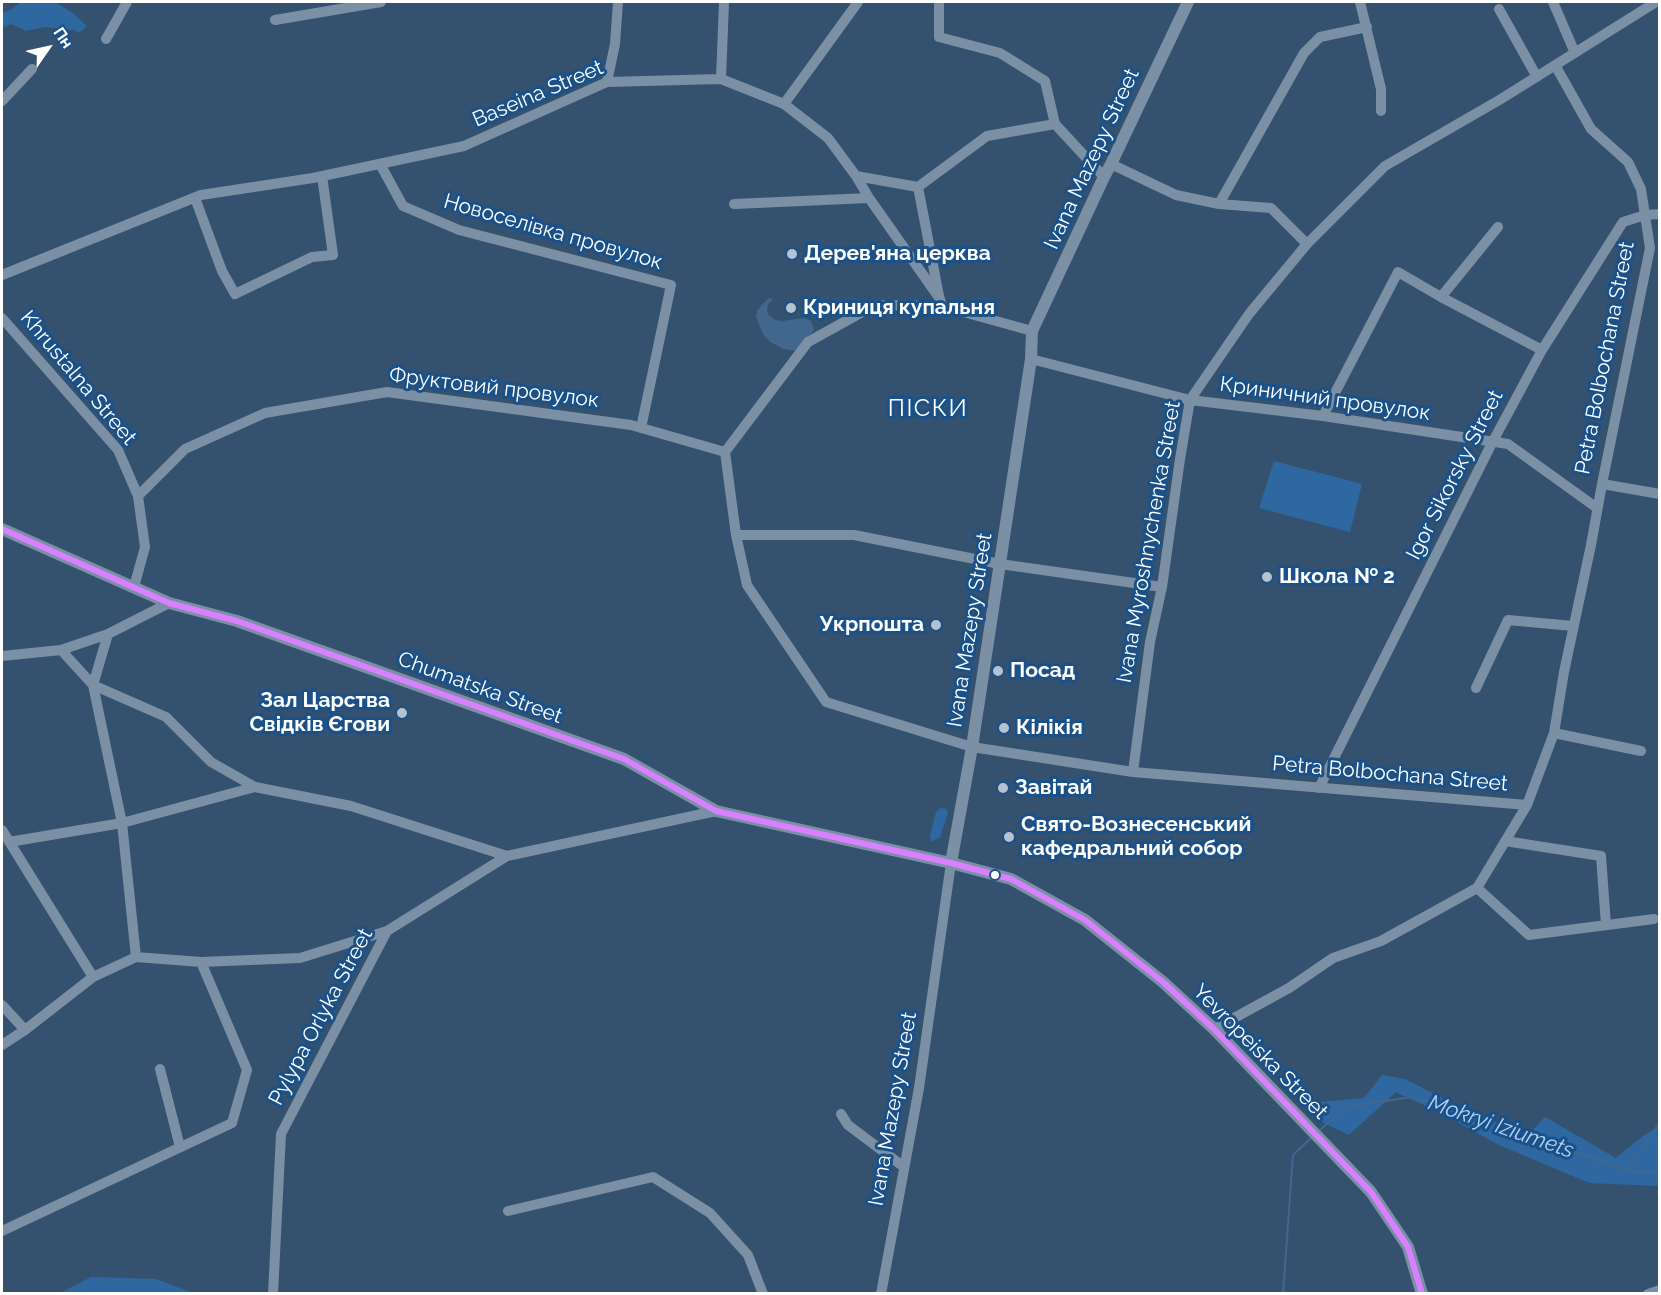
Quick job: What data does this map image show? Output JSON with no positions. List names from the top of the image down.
{
  "streets": {
    "street": [
      "Baseina Street",
      "Ivana Mazepy Street",
      "Новоселівка провулок",
      "Petra Bolbochana Street",
      "Khrustalna Street",
      "Фруктовий провулок",
      "Криничний провулок",
      "Igor Sikorsky Street",
      "Ivana Myroshnychenka Street",
      "Chumatska Street",
      "Pylypa Orlyka Street",
      "Yevropeiska Street"
    ]
  },
  "crossings": [
    ["Baseina Street", "Новоселівка провулок"],
    ["Ivana Mazepy Street", "Petra Bolbochana Street"],
    ["Ivana Mazepy Street", "Криничний провулок"],
    ["Ivana Mazepy Street", "Chumatska Street"],
    ["Ivana Mazepy Street", "Yevropeiska Street"],
    ["Новоселівка провулок", "Фруктовий провулок"],
    ["Petra Bolbochana Street", "Фруктовий провулок"],
    ["Petra Bolbochana Street", "Криничний провулок"],
    ["Petra Bolbochana Street", "Igor Sikorsky Street"],
    ["Petra Bolbochana Street", "Ivana Myroshnychenka Street"],
    ["Khrustalna Street", "Фруктовий провулок"],
    ["Khrustalna Street", "Chumatska Street"],
    ["Криничний провулок", "Igor Sikorsky Street"],
    ["Криничний провулок", "Ivana Myroshnychenka Street"],
    ["Chumatska Street", "Pylypa Orlyka Street"],
    ["Chumatska Street", "Yevropeiska Street"]
  ],
  "districts": ["ПІСКИ"],
  "water": ["Mokryi Iziumets"],
  "places": [
    "Дерев'яна церква",
    "Криниця купальня",
    "Школа № 2",
    "Укрпошта",
    "Посад",
    "Зал Царства Свідків Єгови",
    "Кілікія",
    "Завітай",
    "Свято-Вознесенський кафедральний собор"
  ],
  "north": "top right"
}
